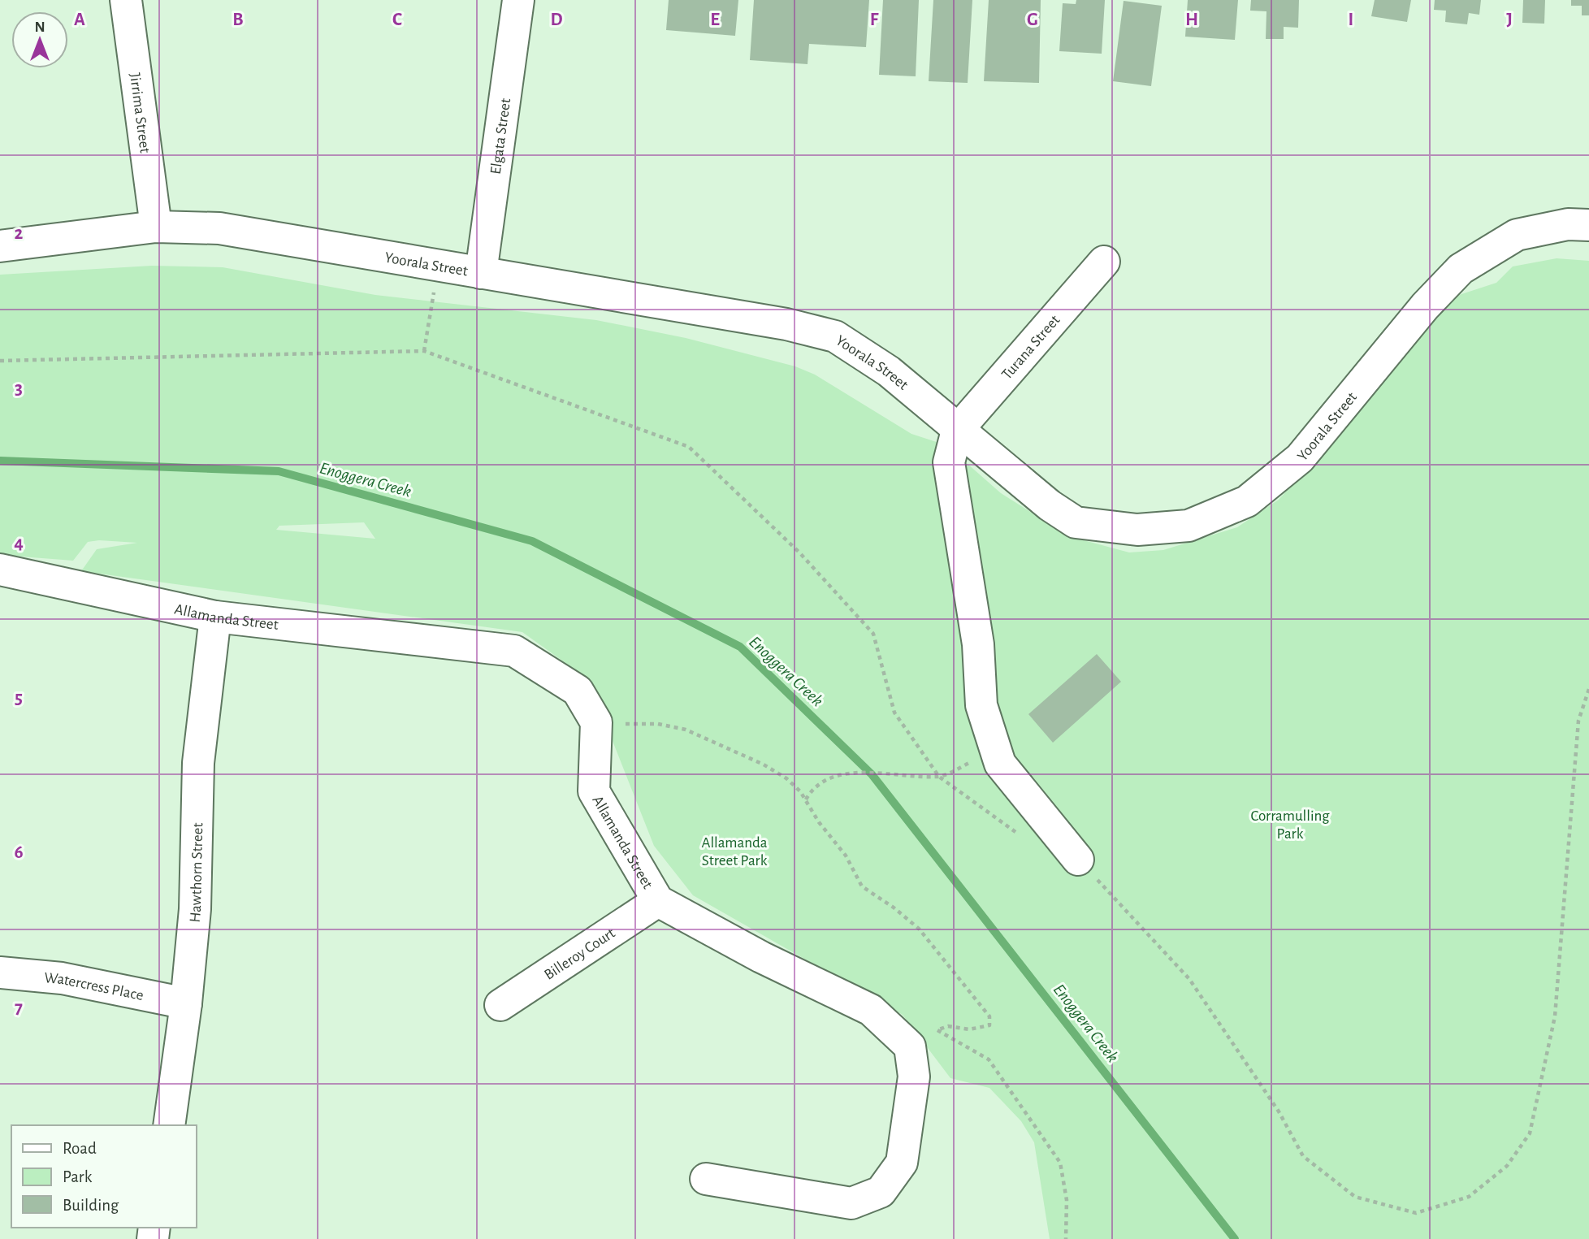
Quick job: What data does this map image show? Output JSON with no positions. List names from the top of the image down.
{
  "streets": {
    "street": [
      "Jirrima Street",
      "Elgata Street",
      "Yoorala Street",
      "Turana Street",
      "Allamanda Street",
      "Hawthorn Street",
      "Billeroy Court",
      "Watercress Place"
    ]
  },
  "crossings": [
    ["Jirrima Street", "Yoorala Street"],
    ["Elgata Street", "Yoorala Street"],
    ["Yoorala Street", "Turana Street"],
    ["Allamanda Street", "Hawthorn Street"],
    ["Allamanda Street", "Billeroy Court"],
    ["Hawthorn Street", "Watercress Place"]
  ],
  "water": ["Enoggera Creek"],
  "parks": ["Corramulling Park", "Allamanda Street Park"],
  "legend": ["Road", "Park", "Building"],
  "north": "top",
  "grid": {
    "columns": [
      "A",
      "B",
      "C",
      "D",
      "E",
      "F",
      "G",
      "H",
      "I",
      "J"
    ],
    "rows": [
      "2",
      "3",
      "4",
      "5",
      "6",
      "7"
    ]
  }
}
